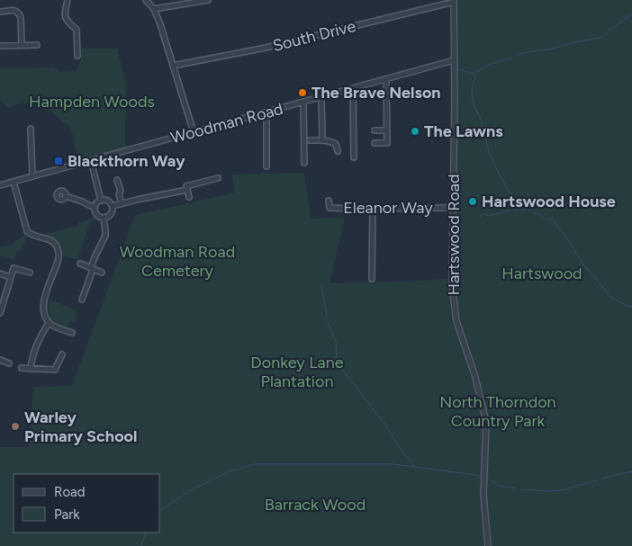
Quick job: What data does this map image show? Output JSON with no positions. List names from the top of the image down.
{
  "streets": {
    "street": [
      "South Drive",
      "Woodman Road",
      "Eleanor Way",
      "Hartswood Road"
    ]
  },
  "crossings": [
    ["South Drive", "Hartswood Road"],
    ["Woodman Road", "Hartswood Road"],
    ["Eleanor Way", "Hartswood Road"]
  ],
  "parks": [
    "Hampden Woods",
    "Woodman Road Cemetery",
    "Hartswood",
    "Donkey Lane Plantation",
    "North Thorndon Country Park",
    "Barrack Wood"
  ],
  "places": {
    "other": [
      "The Brave Nelson",
      "The Lawns",
      "Hartswood House",
      "Warley Primary School"
    ],
    "transit": ["Blackthorn Way"]
  },
  "legend": ["Road", "Park"]
}
